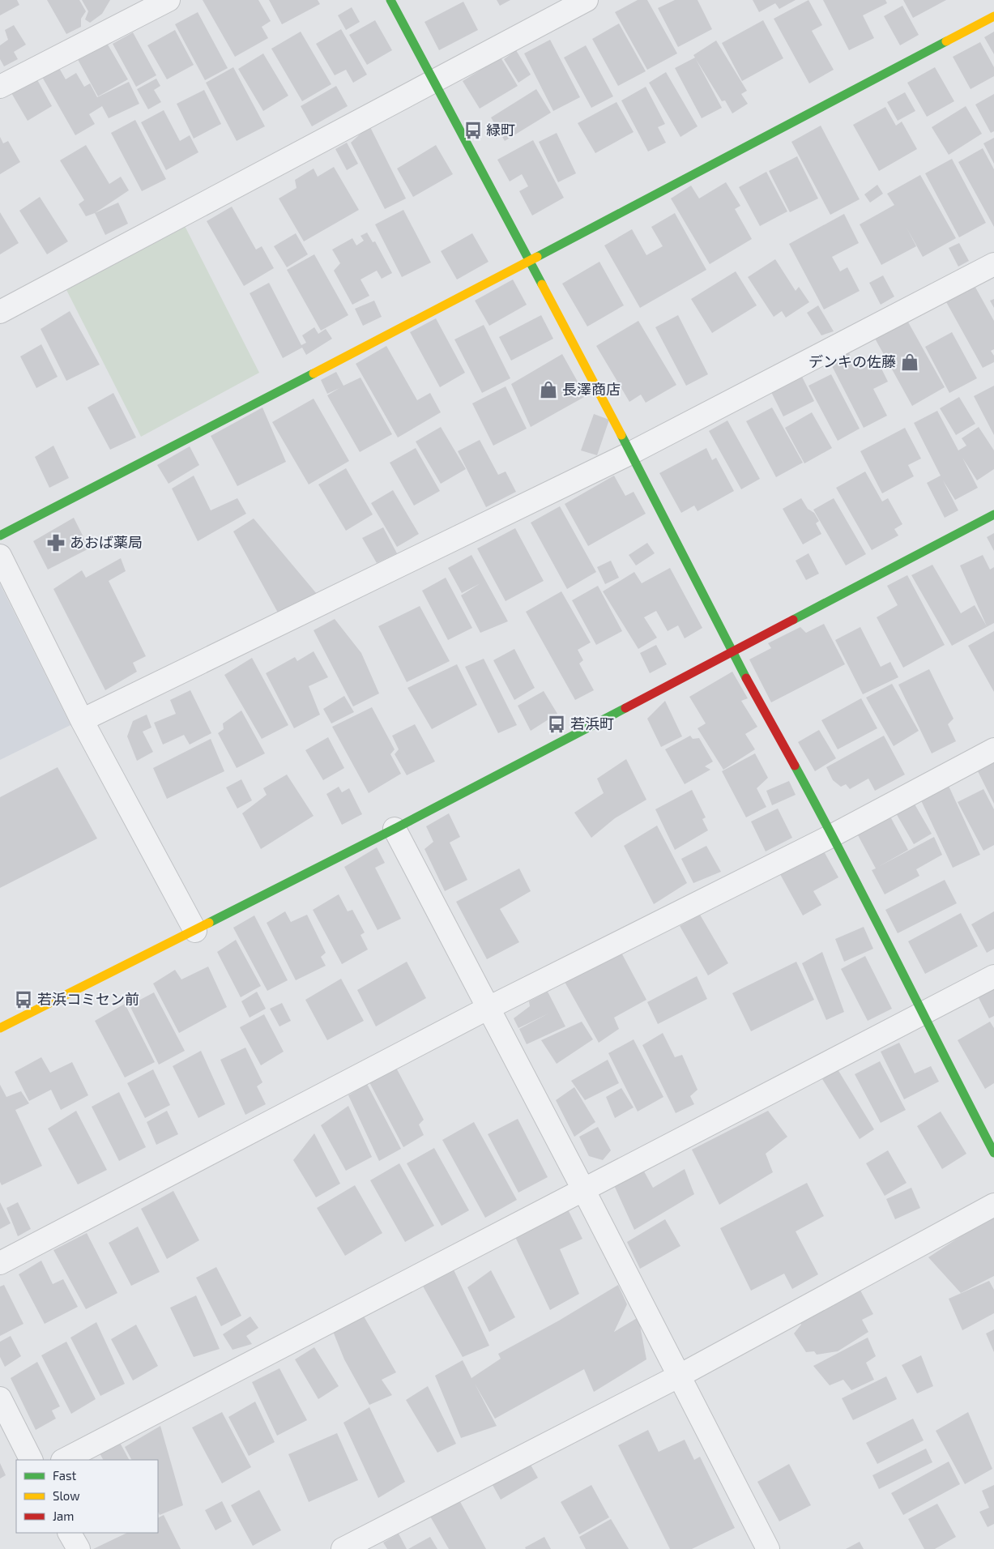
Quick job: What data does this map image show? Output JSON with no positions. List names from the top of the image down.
{
  "places": {
    "bus stop": ["緑町", "若浜町", "若浜コミセン前"],
    "shop": ["デンキの佐藤", "長澤商店"],
    "pharmacy": ["あおば薬局"]
  },
  "legend": ["Fast", "Slow", "Jam"]
}
